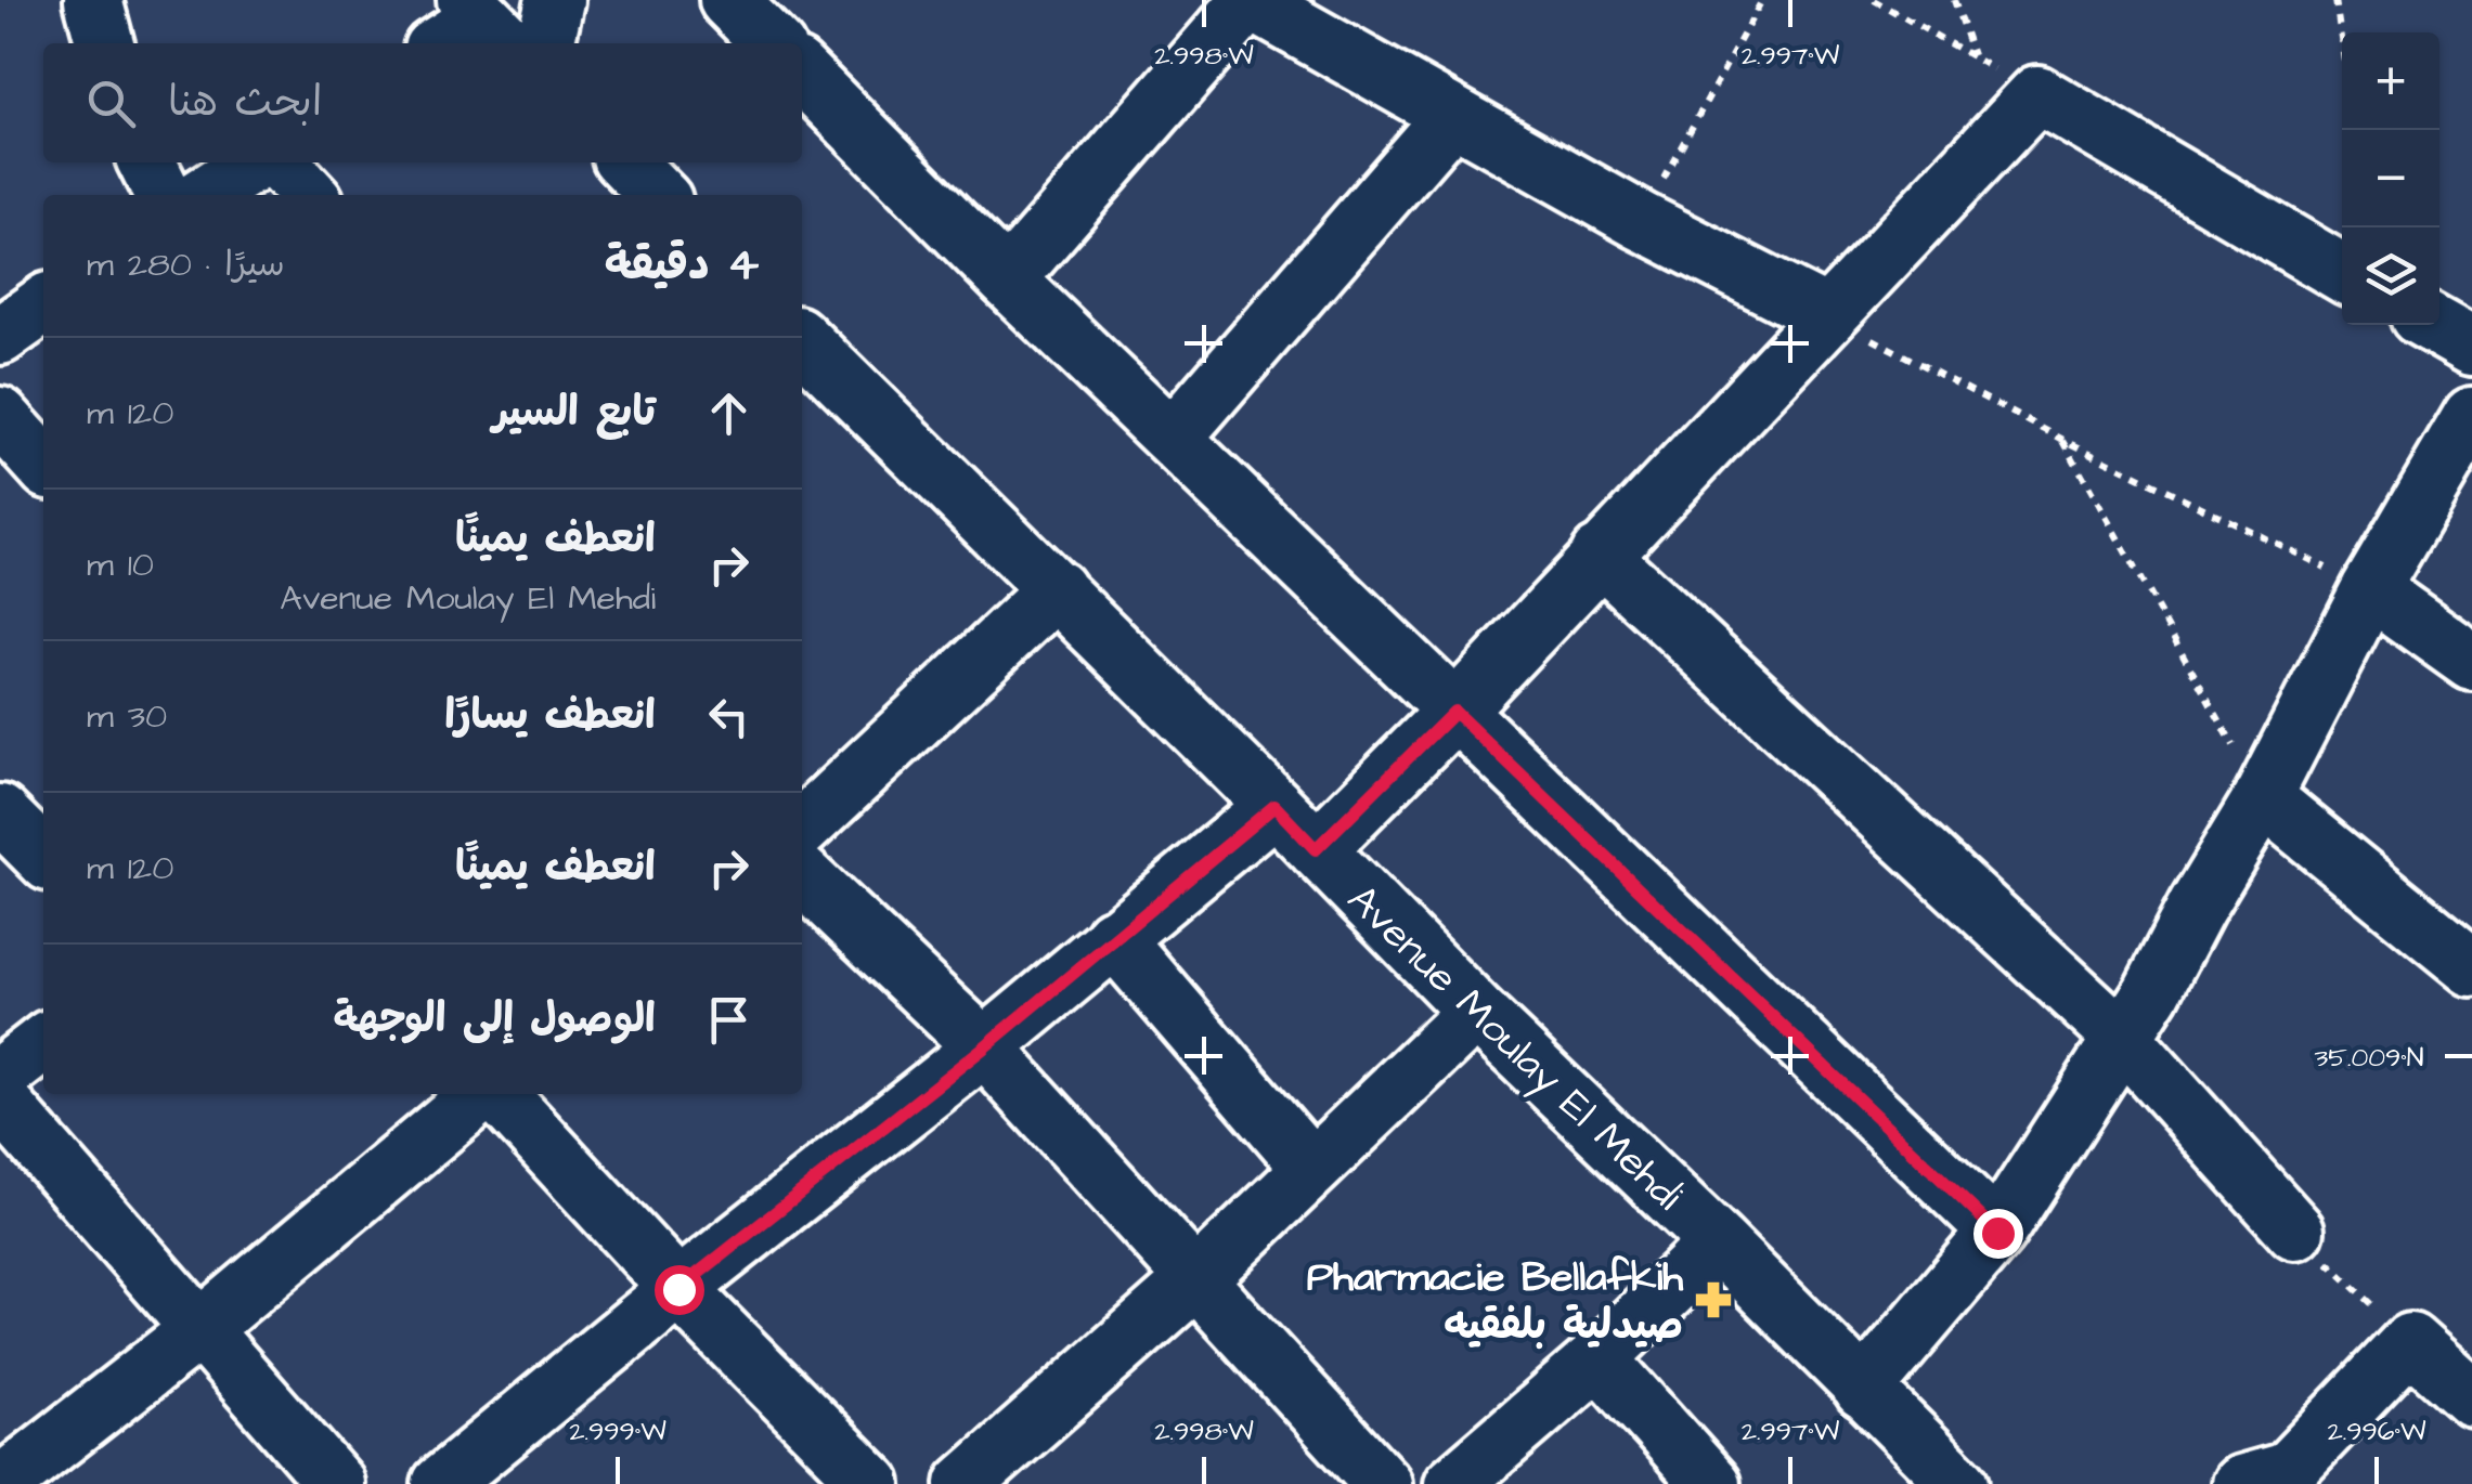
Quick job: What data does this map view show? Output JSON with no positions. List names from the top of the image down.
{
  "streets": {
    "street": ["Avenue Moulay El Mehdi"]
  },
  "places": {
    "pharmacy": ["Pharmacie Bellafkih صيدلية بلفقيه"]
  },
  "page": {
    "map_buttons": ["+", "−"],
    "search": "ابحث هنا",
    "heading": ["4 دقيقة", "سيرًا · 280 m"],
    "list": [
      ["تابع السير", "120 m"],
      ["انعطف يمينًا", "Avenue Moulay El Mehdi", "10 m"],
      ["انعطف يسارًا", "30 m"],
      ["انعطف يمينًا", "120 m"],
      "الوصول إلى الوجهة"
    ]
  },
  "coordinates": [
    "2.998°W",
    "2.997°W",
    "35.009°N",
    "2.999°W",
    "2.996°W"
  ]
}
